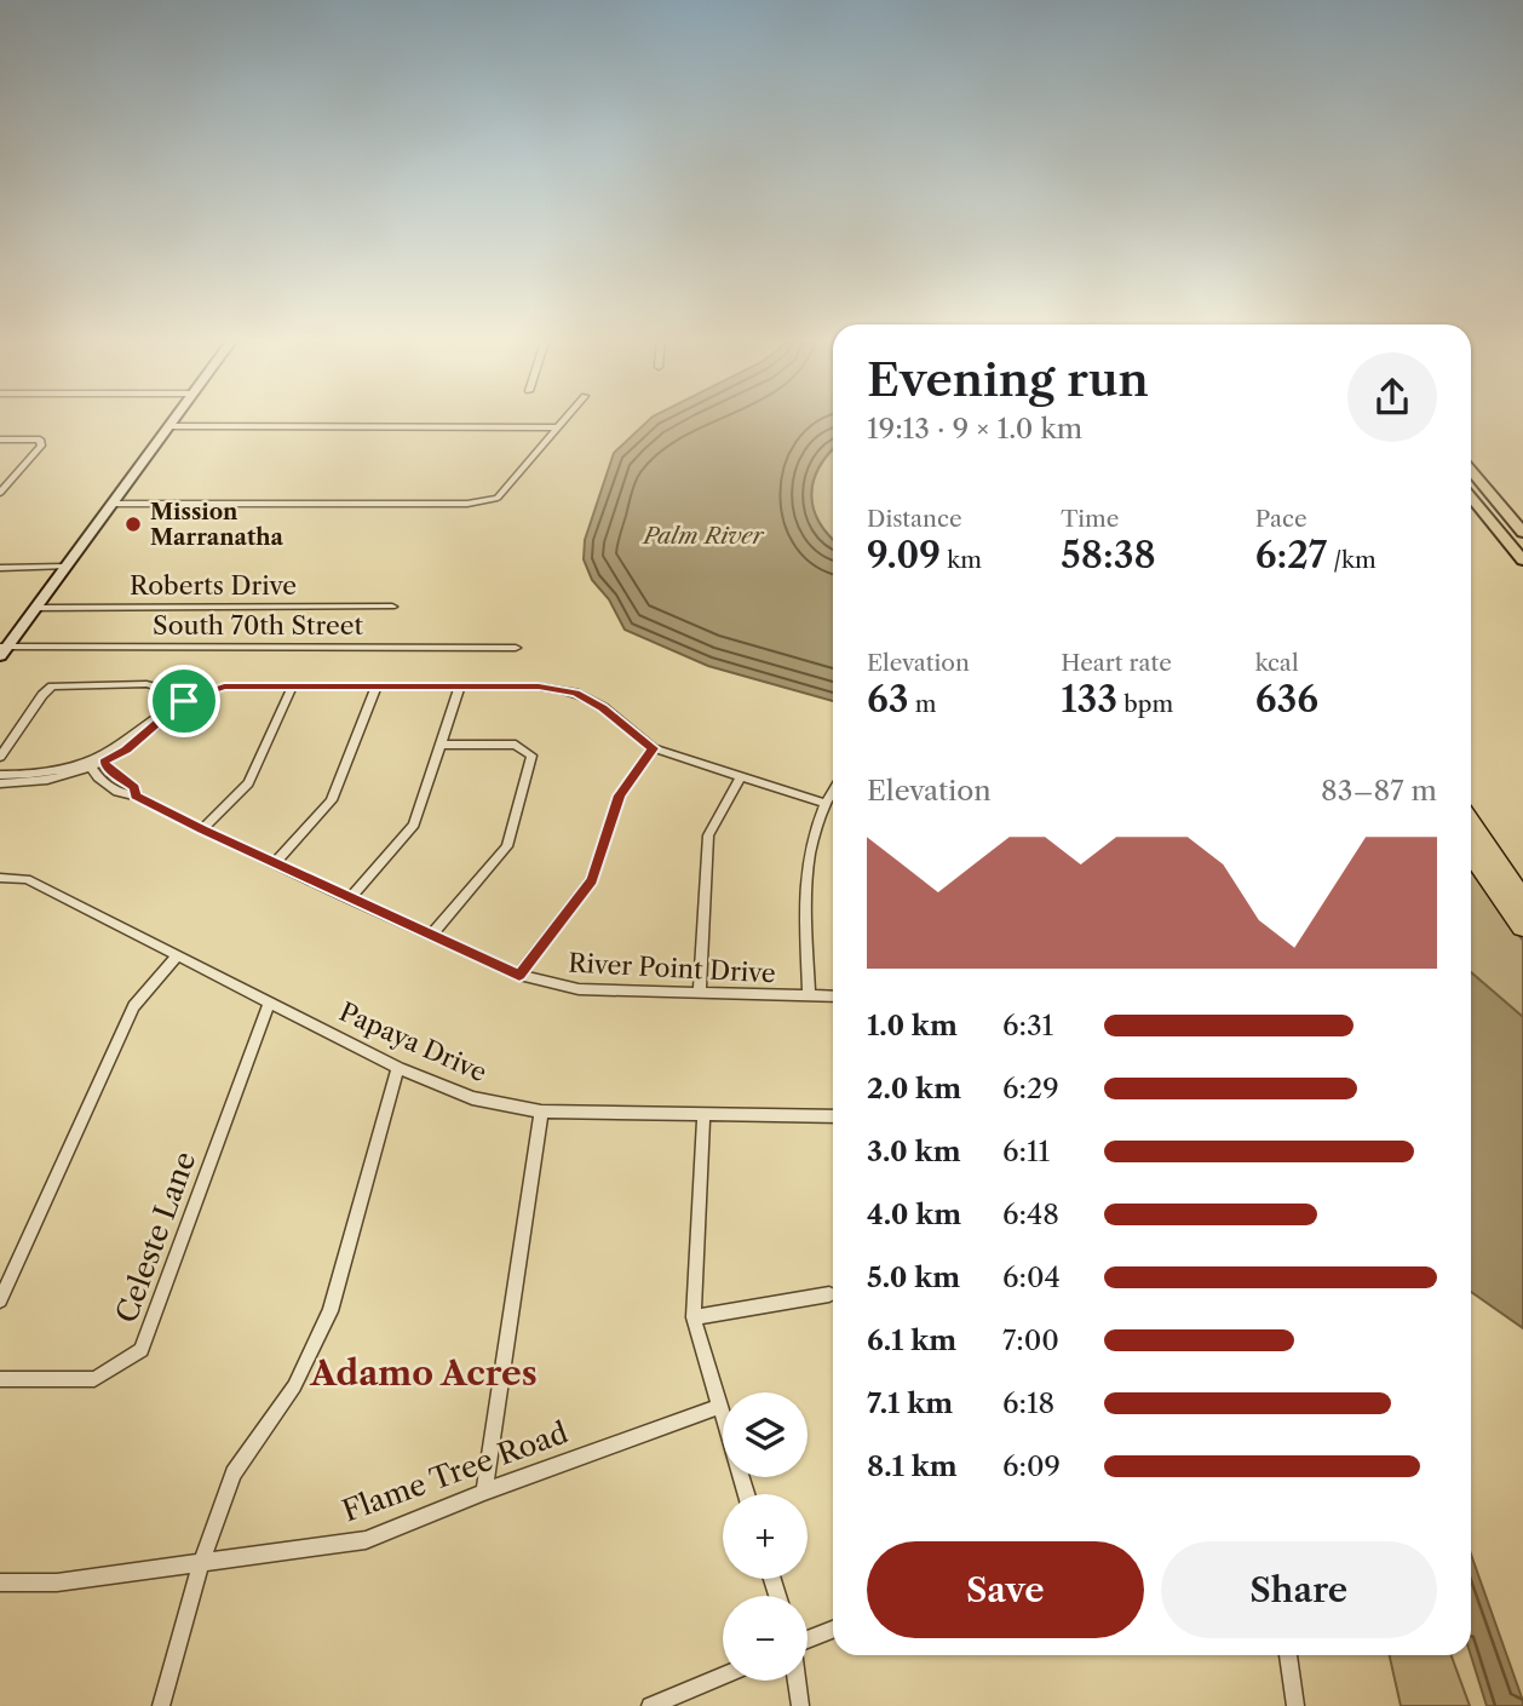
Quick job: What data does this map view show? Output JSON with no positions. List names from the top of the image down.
{
  "streets": {
    "street": [
      "Roberts Drive",
      "South 70th Street",
      "River Point Drive",
      "Papaya Drive",
      "Celeste Lane",
      "Flame Tree Road"
    ]
  },
  "crossings": [
    ["Papaya Drive", "Celeste Lane"]
  ],
  "districts": ["Adamo Acres"],
  "water": ["Palm River"],
  "places": ["Mission Marranatha"],
  "page": {
    "heading": ["Evening run", "19:13 · 9 × 1.0 km"],
    "stats": [
      ["Distance", "9.09 km"],
      ["Time", "58:38"],
      ["Pace", "6:27 /km"],
      ["Elevation", "63 m"],
      ["Heart rate", "133 bpm"],
      ["kcal", "636"]
    ],
    "chart": ["Elevation", "83–87 m"],
    "list": [
      {
        "name": "1.0 km",
        "note": "6:31"
      },
      {
        "name": "2.0 km",
        "note": "6:29"
      },
      {
        "name": "3.0 km",
        "note": "6:11"
      },
      {
        "name": "4.0 km",
        "note": "6:48"
      },
      {
        "name": "5.0 km",
        "note": "6:04"
      },
      {
        "name": "6.1 km",
        "note": "7:00"
      },
      {
        "name": "7.1 km",
        "note": "6:18"
      },
      {
        "name": "8.1 km",
        "note": "6:09"
      }
    ],
    "map_buttons": ["+", "−"],
    "buttons": ["Save", "Share"]
  }
}
